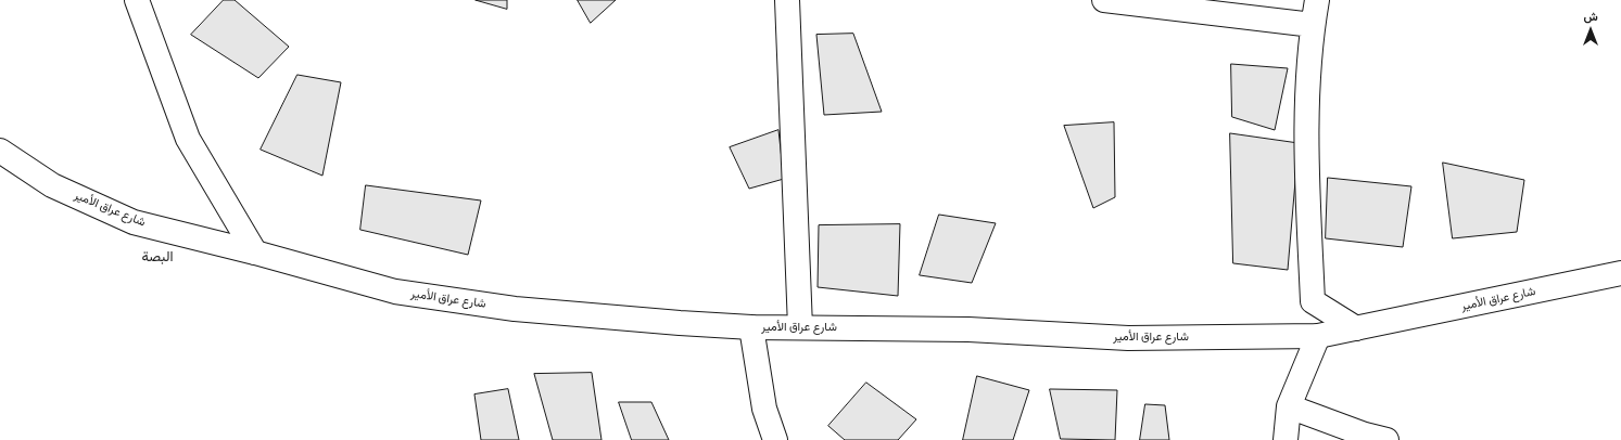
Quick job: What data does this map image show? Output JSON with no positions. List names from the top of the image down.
{
  "streets": {
    "main road": ["شارع عراق الأمير"]
  },
  "districts": ["البصة"],
  "north": "top"
}
